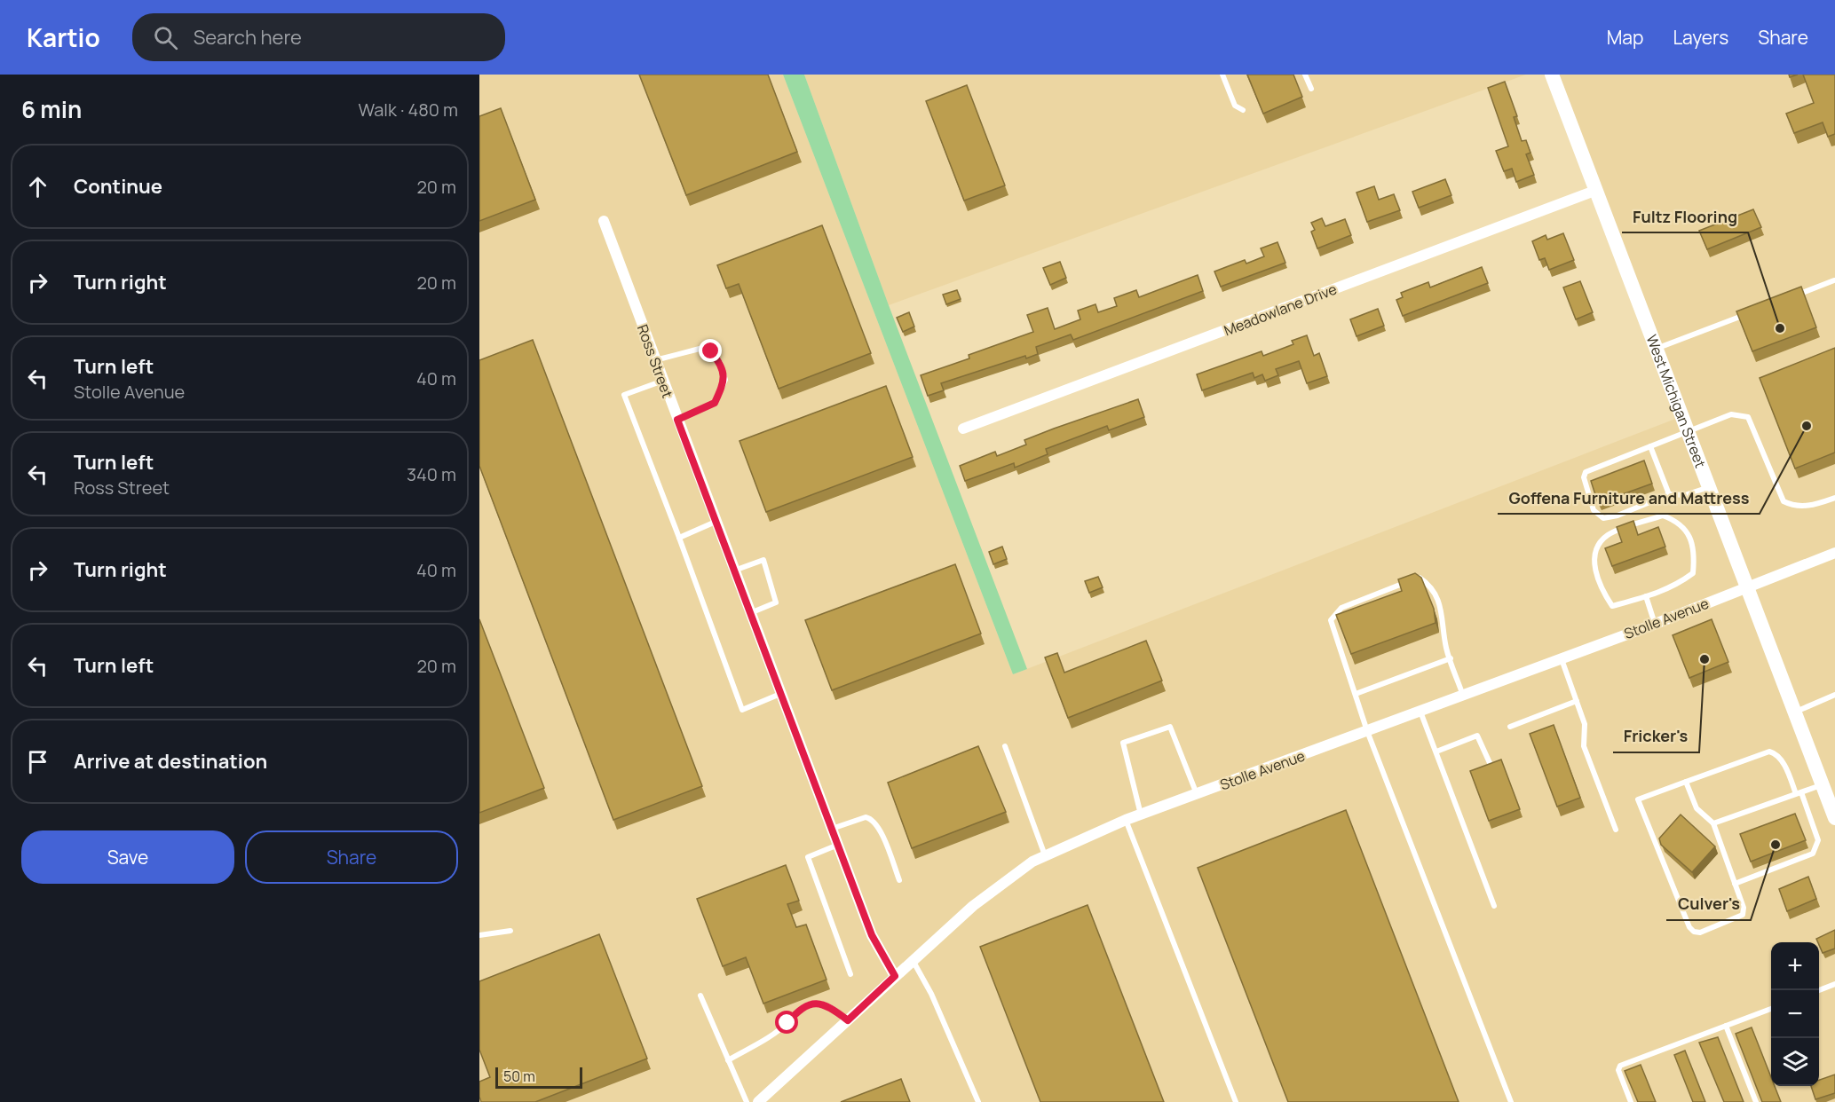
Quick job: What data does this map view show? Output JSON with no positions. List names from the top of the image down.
{
  "streets": {
    "main road": ["West Michigan Street"],
    "street": ["Meadowlane Drive", "Ross Street", "Stolle Avenue"]
  },
  "crossings": [
    ["Meadowlane Drive", "West Michigan Street"],
    ["Ross Street", "Stolle Avenue"],
    ["West Michigan Street", "Stolle Avenue"]
  ],
  "places": [
    "Fultz Flooring",
    "Goffena Furniture and Mattress",
    "Fricker's",
    "Culver's"
  ],
  "scale_bar": "50 m",
  "page": {
    "header": "Kartio",
    "search": "Search here",
    "nav": ["Map", "Layers", "Share"],
    "heading": ["6 min", "Walk · 480 m"],
    "list": [
      ["Continue", "20 m"],
      ["Turn right", "20 m"],
      ["Turn left", "Stolle Avenue", "40 m"],
      ["Turn left", "Ross Street", "340 m"],
      ["Turn right", "40 m"],
      ["Turn left", "20 m"],
      "Arrive at destination"
    ],
    "buttons": ["Save", "Share"],
    "map_buttons": ["+", "−"],
    "scale": "50 m"
  }
}
